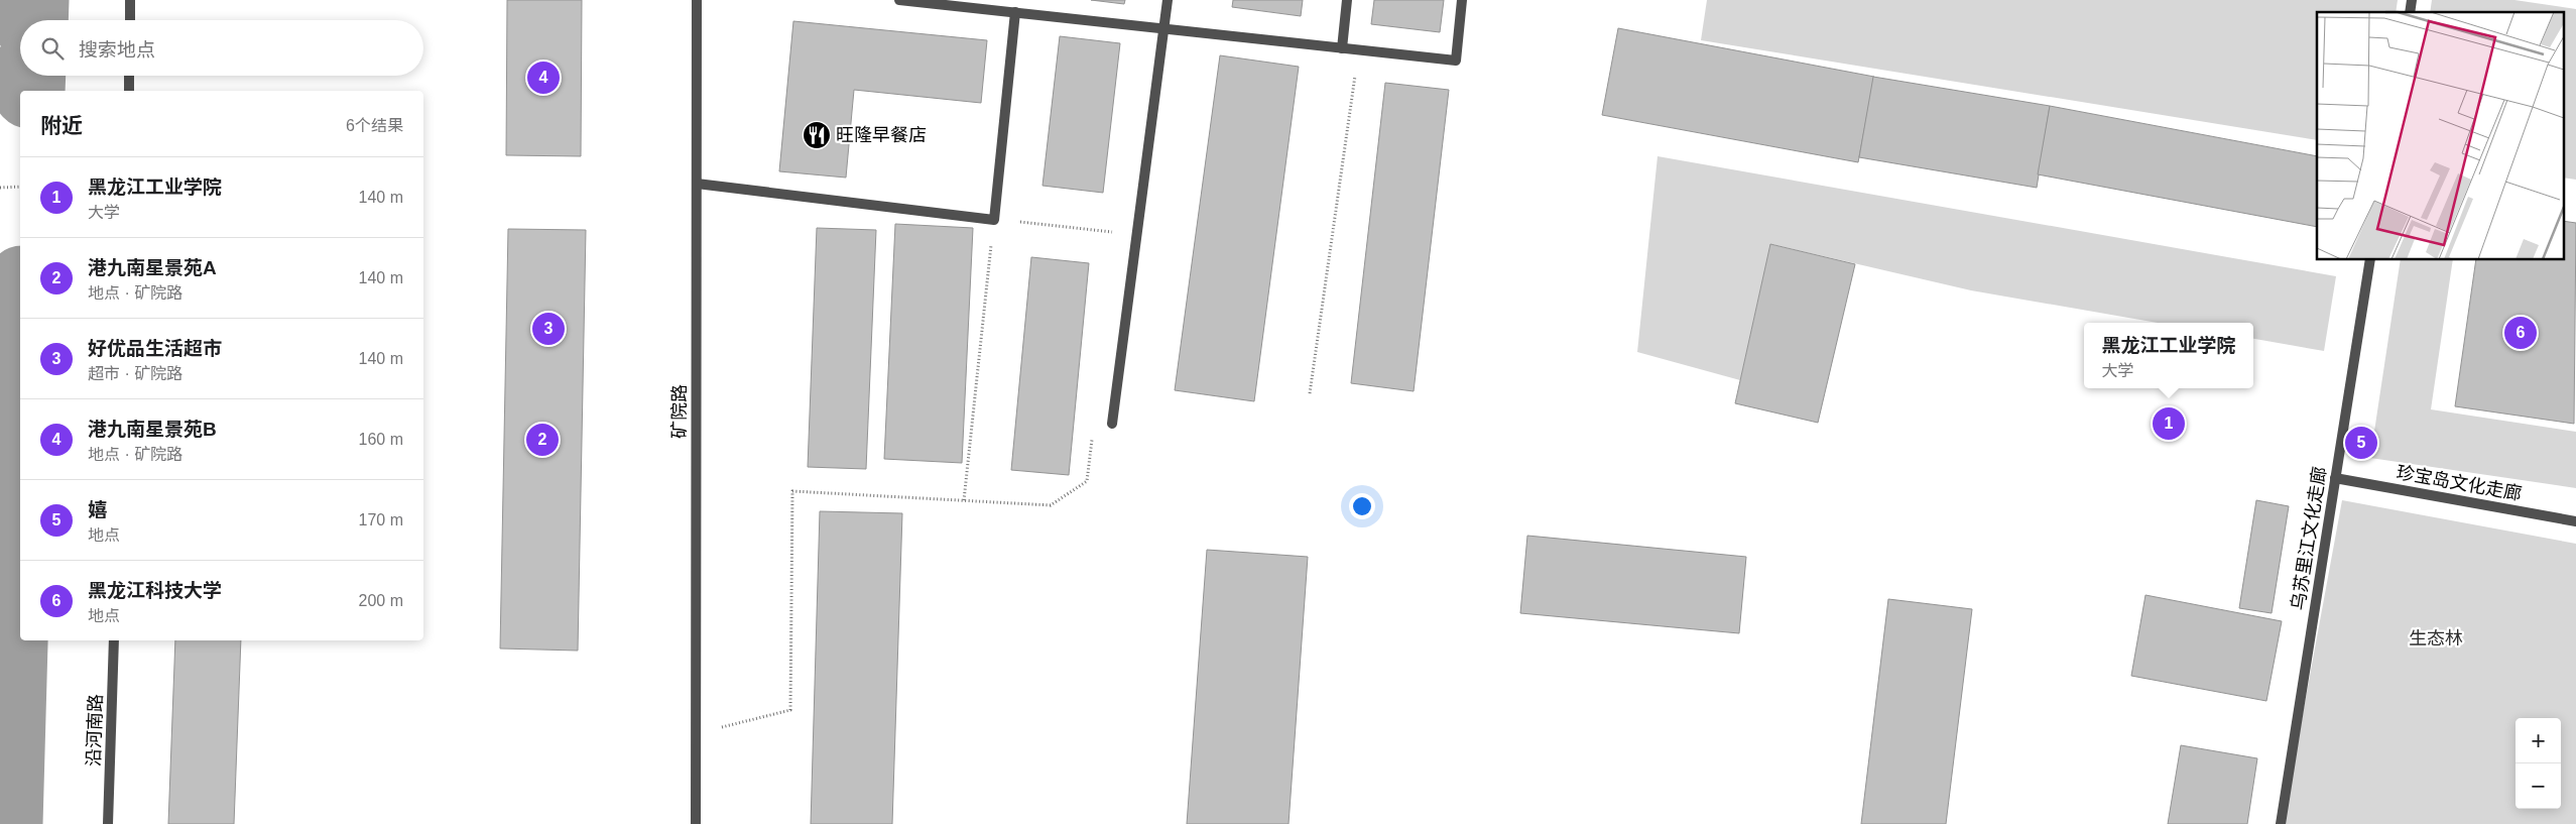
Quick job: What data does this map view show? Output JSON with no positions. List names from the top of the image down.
{
  "streets": {
    "street": [
      "矿院路",
      "珍宝岛文化走廊",
      "乌苏里江文化走廊",
      "沿河南路"
    ]
  },
  "crossings": [
    ["珍宝岛文化走廊", "乌苏里江文化走廊"]
  ],
  "parks": ["生态林"],
  "places": {
    "restaurant": ["旺隆早餐店"]
  },
  "page": {
    "search": "搜索地点",
    "pins": [
      "4",
      "3",
      "6",
      "1",
      "2",
      "5"
    ],
    "heading": ["附近", "6个结果"],
    "list": [
      {
        "mark": "1",
        "name": "黑龙江工业学院",
        "note": "大学",
        "value": "140 m"
      },
      {
        "mark": "2",
        "name": "港九南星景苑A",
        "note": "地点 · 矿院路",
        "value": "140 m"
      },
      {
        "mark": "3",
        "name": "好优品生活超市",
        "note": "超市 · 矿院路",
        "value": "140 m"
      },
      {
        "mark": "4",
        "name": "港九南星景苑B",
        "note": "地点 · 矿院路",
        "value": "160 m"
      },
      {
        "mark": "5",
        "name": "嬉",
        "note": "地点",
        "value": "170 m"
      },
      {
        "mark": "6",
        "name": "黑龙江科技大学",
        "note": "地点",
        "value": "200 m"
      }
    ],
    "popup": ["黑龙江工业学院", "大学"],
    "map_buttons": ["+", "−"]
  }
}
